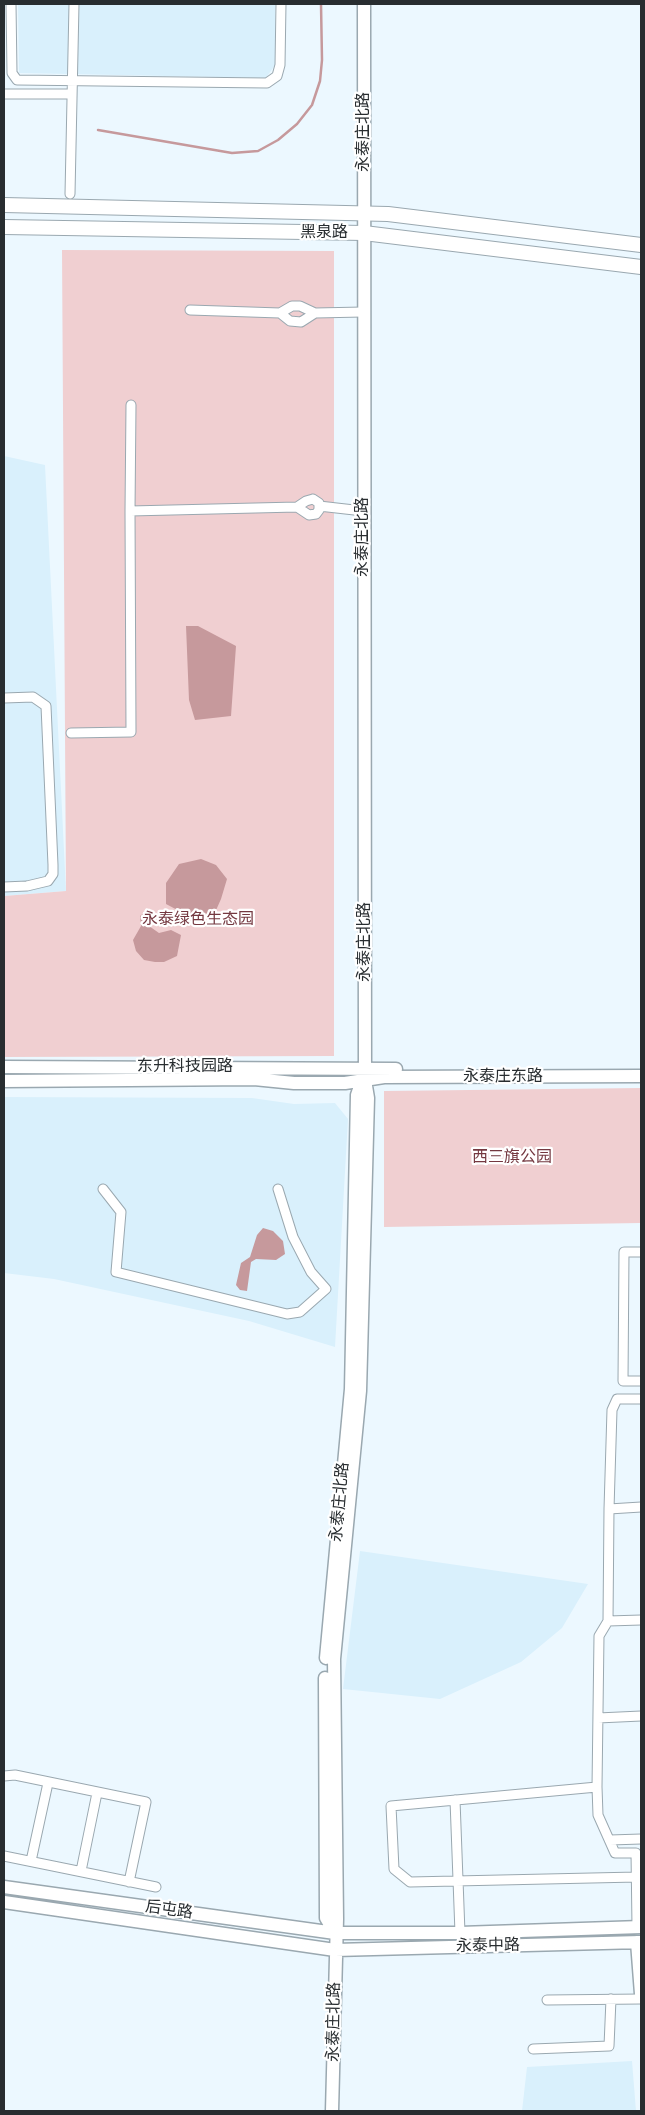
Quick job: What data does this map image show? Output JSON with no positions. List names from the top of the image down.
{
  "streets": {
    "main road": ["黑泉路"],
    "street": [
      "永泰庄北路",
      "东升科技园路",
      "永泰庄东路",
      "后屯路",
      "永泰中路"
    ]
  },
  "crossings": [
    ["永泰庄北路", "黑泉路"],
    ["永泰庄北路", "东升科技园路"],
    ["永泰庄北路", "永泰庄东路"],
    ["永泰庄北路", "后屯路"],
    ["永泰庄北路", "永泰中路"],
    ["东升科技园路", "永泰庄东路"],
    ["后屯路", "永泰中路"]
  ],
  "parks": ["永泰绿色生态园", "西三旗公园"]
}
